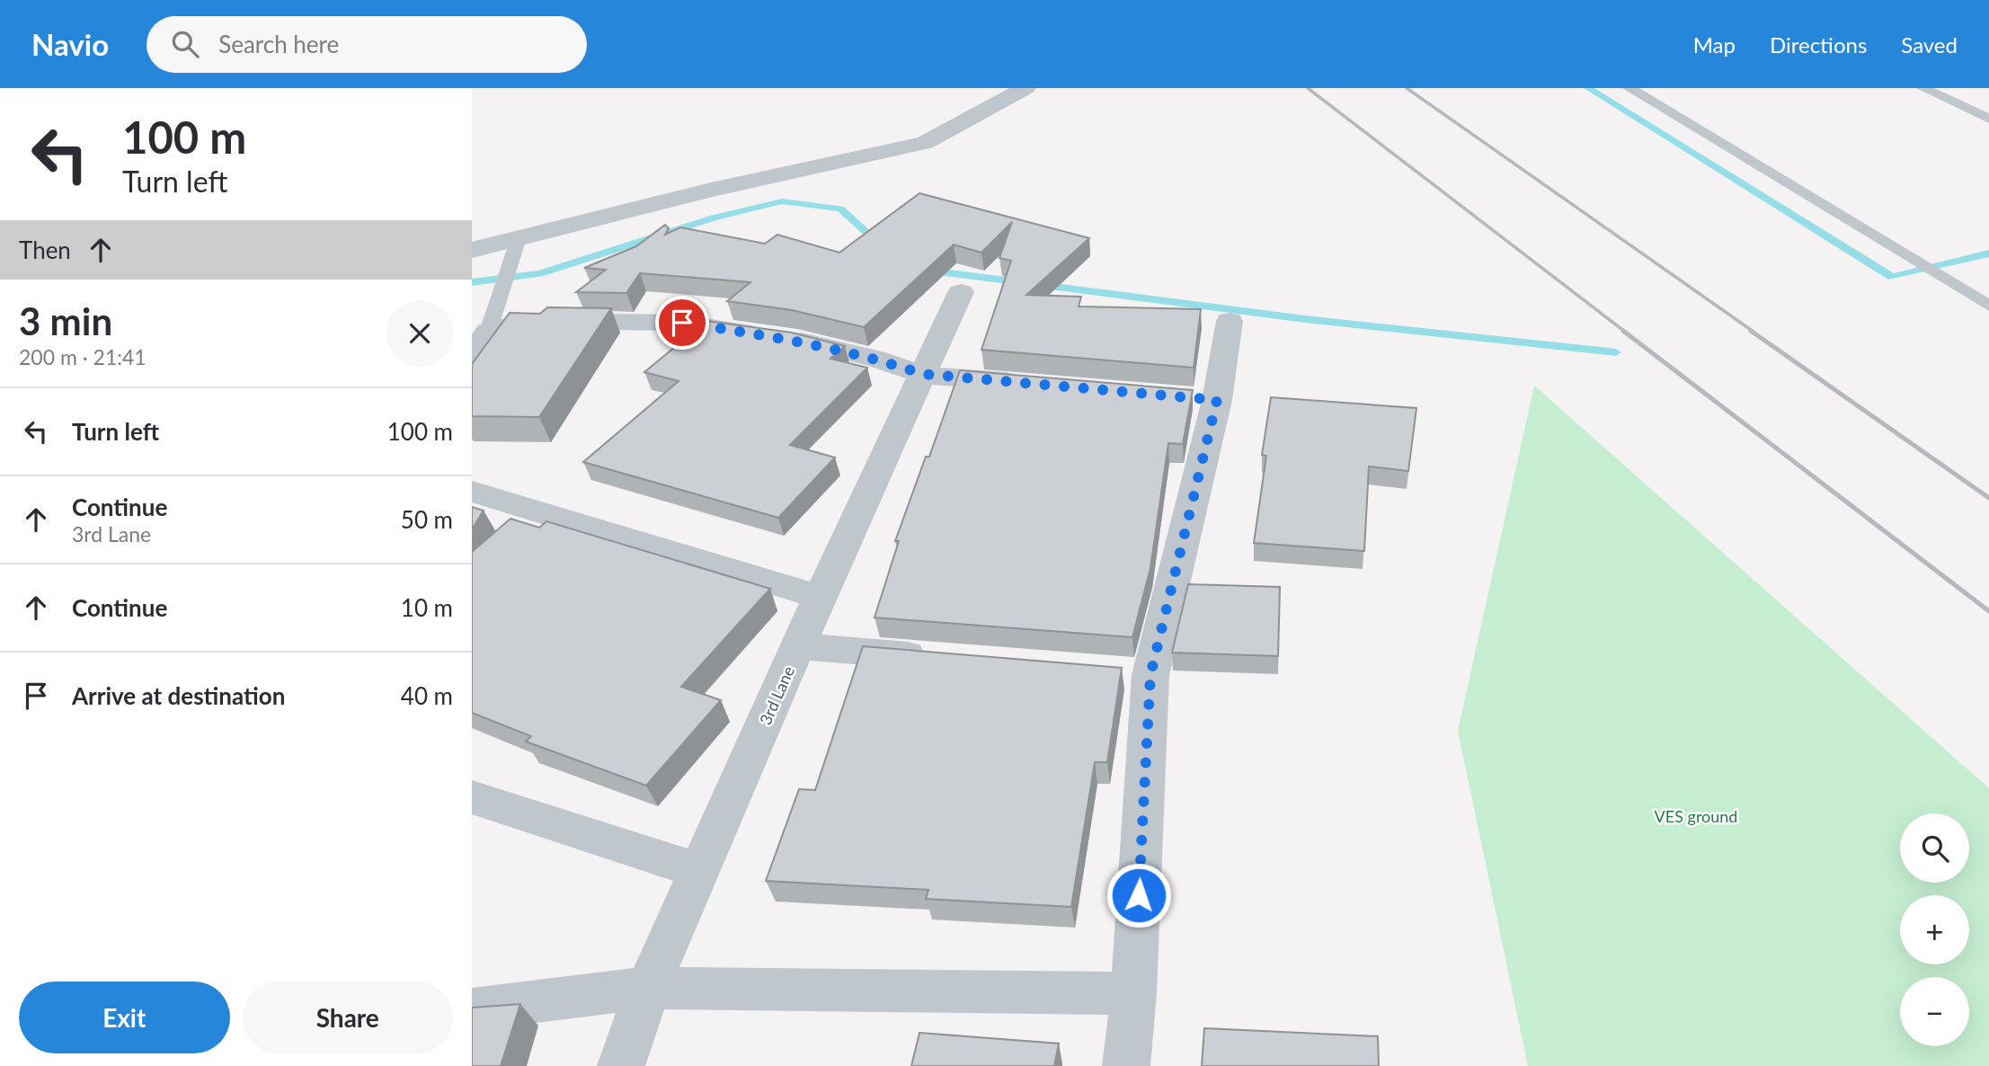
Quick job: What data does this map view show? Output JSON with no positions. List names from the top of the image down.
{
  "streets": {
    "street": ["3rd Lane"]
  },
  "parks": ["VES ground"],
  "page": {
    "header": "Navio",
    "search": "Search here",
    "nav": ["Map", "Directions", "Saved"],
    "turn": ["100 m", "Turn left"],
    "then": "Then",
    "heading": ["3 min", "200 m · 21:41"],
    "list": [
      {
        "name": "Turn left",
        "value": "100 m"
      },
      {
        "name": "Continue",
        "note": "3rd Lane",
        "value": "50 m"
      },
      {
        "name": "Continue",
        "value": "10 m"
      },
      {
        "name": "Arrive at destination",
        "value": "40 m"
      }
    ],
    "map_buttons": ["+", "−"],
    "buttons": ["Exit", "Share"]
  }
}
